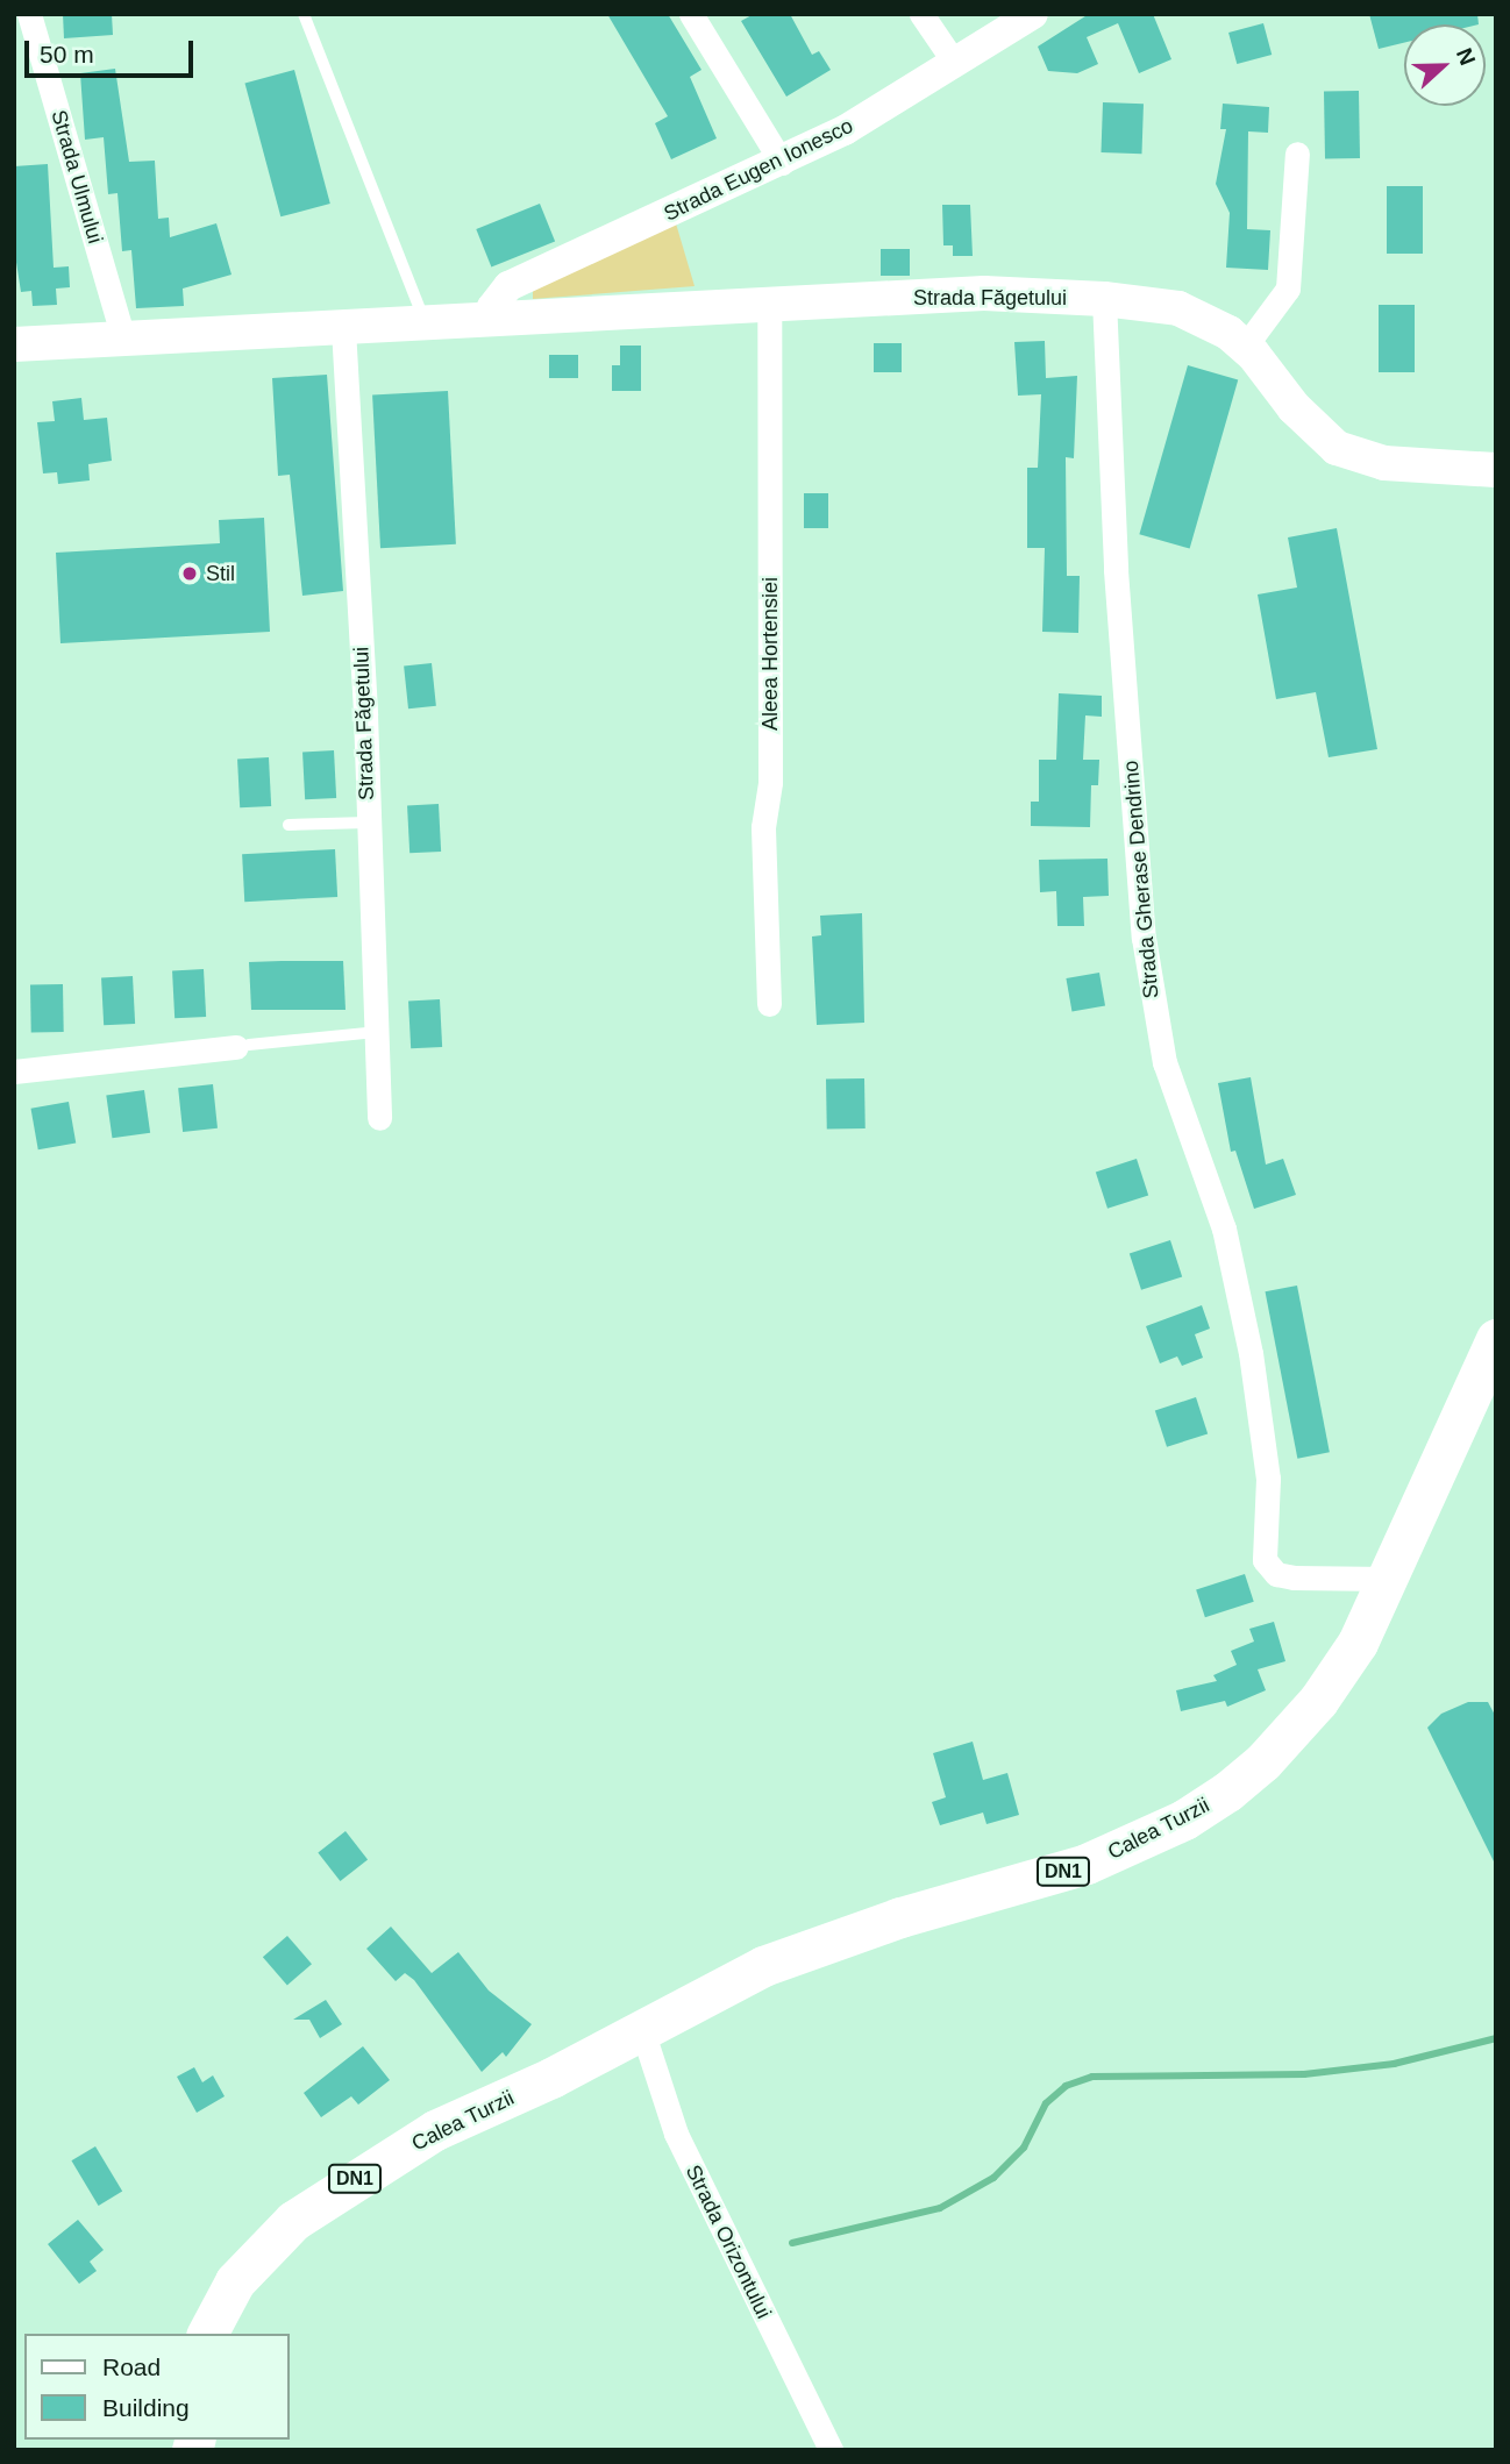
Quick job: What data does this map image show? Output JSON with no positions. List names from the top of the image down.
{
  "streets": {
    "main road": ["Strada Făgetului", "Calea Turzii", "DN1"],
    "street": [
      "Strada Eugen Ionesco",
      "Strada Ulmului",
      "Aleea Hortensiei",
      "Strada Gherase Dendrino",
      "Strada Orizontului"
    ]
  },
  "crossings": [
    ["Strada Eugen Ionesco", "Strada Făgetului"],
    ["Strada Ulmului", "Strada Făgetului"],
    ["Strada Făgetului", "Aleea Hortensiei"],
    ["Strada Făgetului", "Strada Gherase Dendrino"],
    ["Strada Gherase Dendrino", "Calea Turzii"],
    ["Calea Turzii", "Strada Orizontului"]
  ],
  "places": ["Stil"],
  "legend": ["Road", "Building"],
  "scale_bar": "50 m",
  "north": "right"
}
